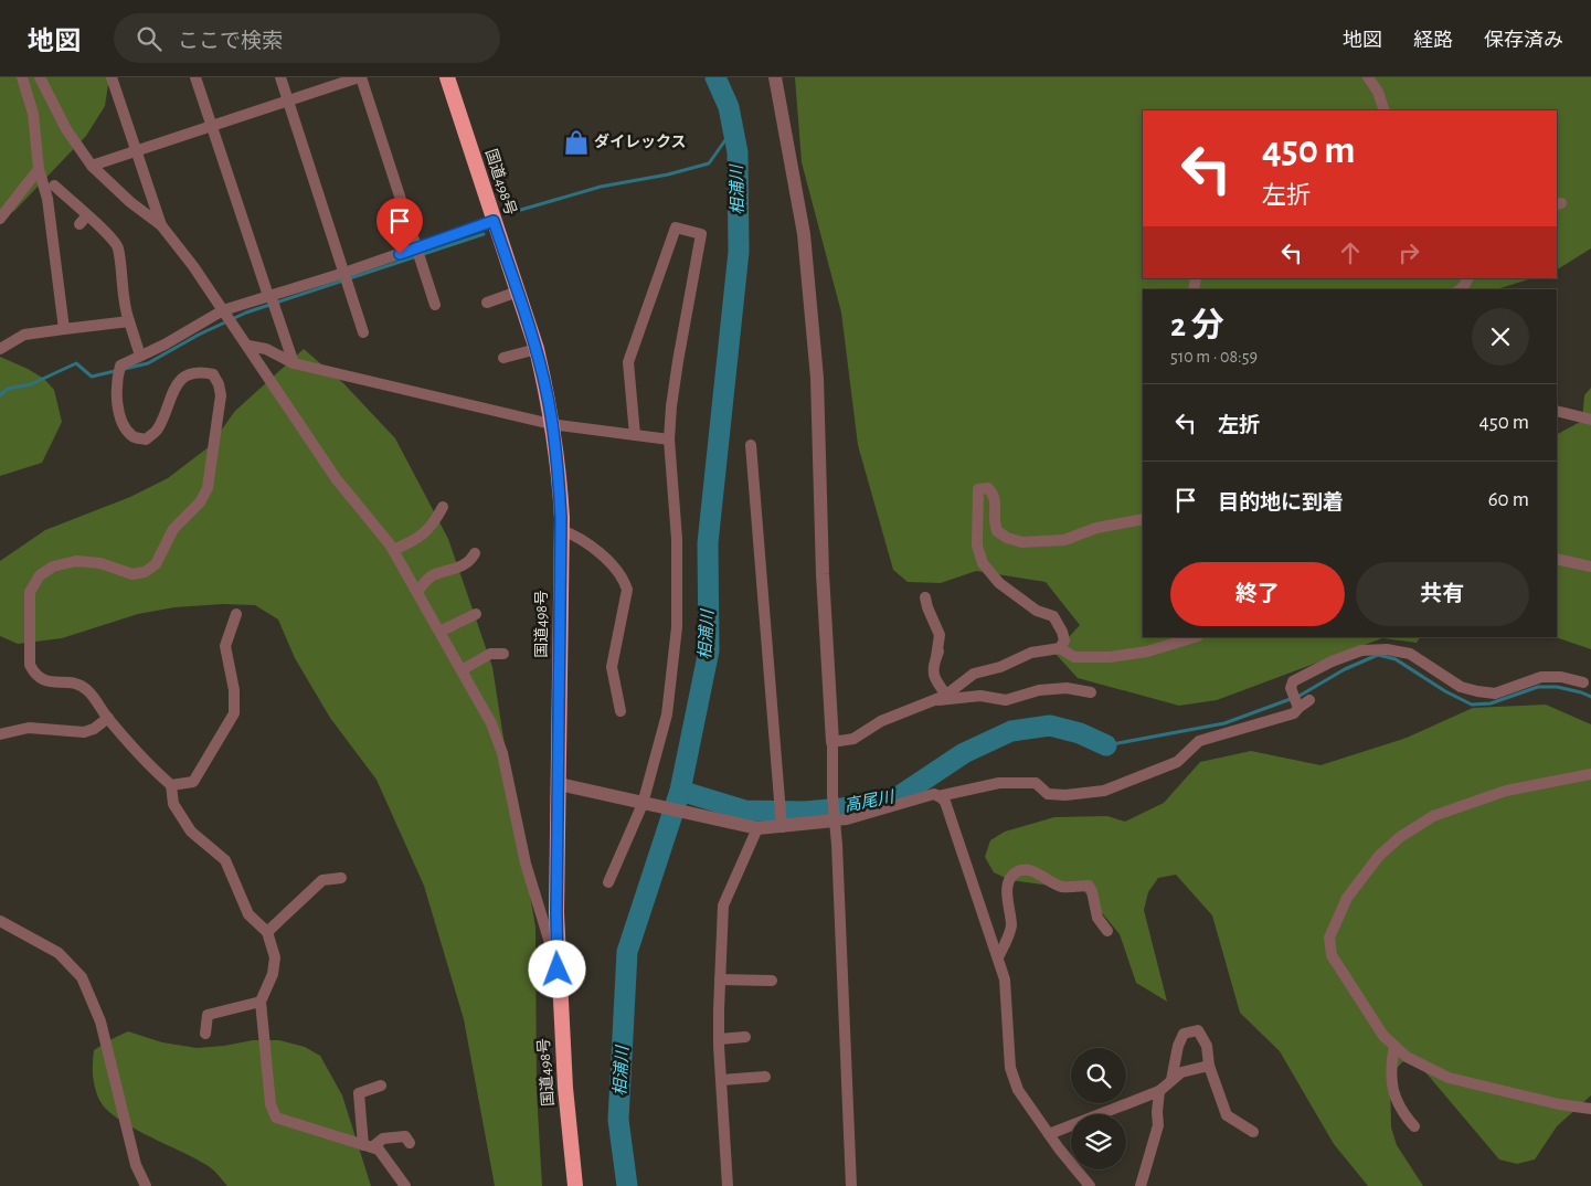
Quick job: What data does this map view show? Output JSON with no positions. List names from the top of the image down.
{
  "streets": {
    "highway": ["国道498号"]
  },
  "water": ["相浦川", "高尾川"],
  "places": {
    "shop": ["ダイレックス"]
  },
  "page": {
    "header": "地図",
    "search": "ここで検索",
    "nav": ["地図", "経路", "保存済み"],
    "turn": ["450 m", "左折"],
    "heading": ["2 分", "510 m · 08:59"],
    "list": [
      {
        "name": "左折",
        "value": "450 m"
      },
      {
        "name": "目的地に到着",
        "value": "60 m"
      }
    ],
    "buttons": ["終了", "共有"]
  }
}
